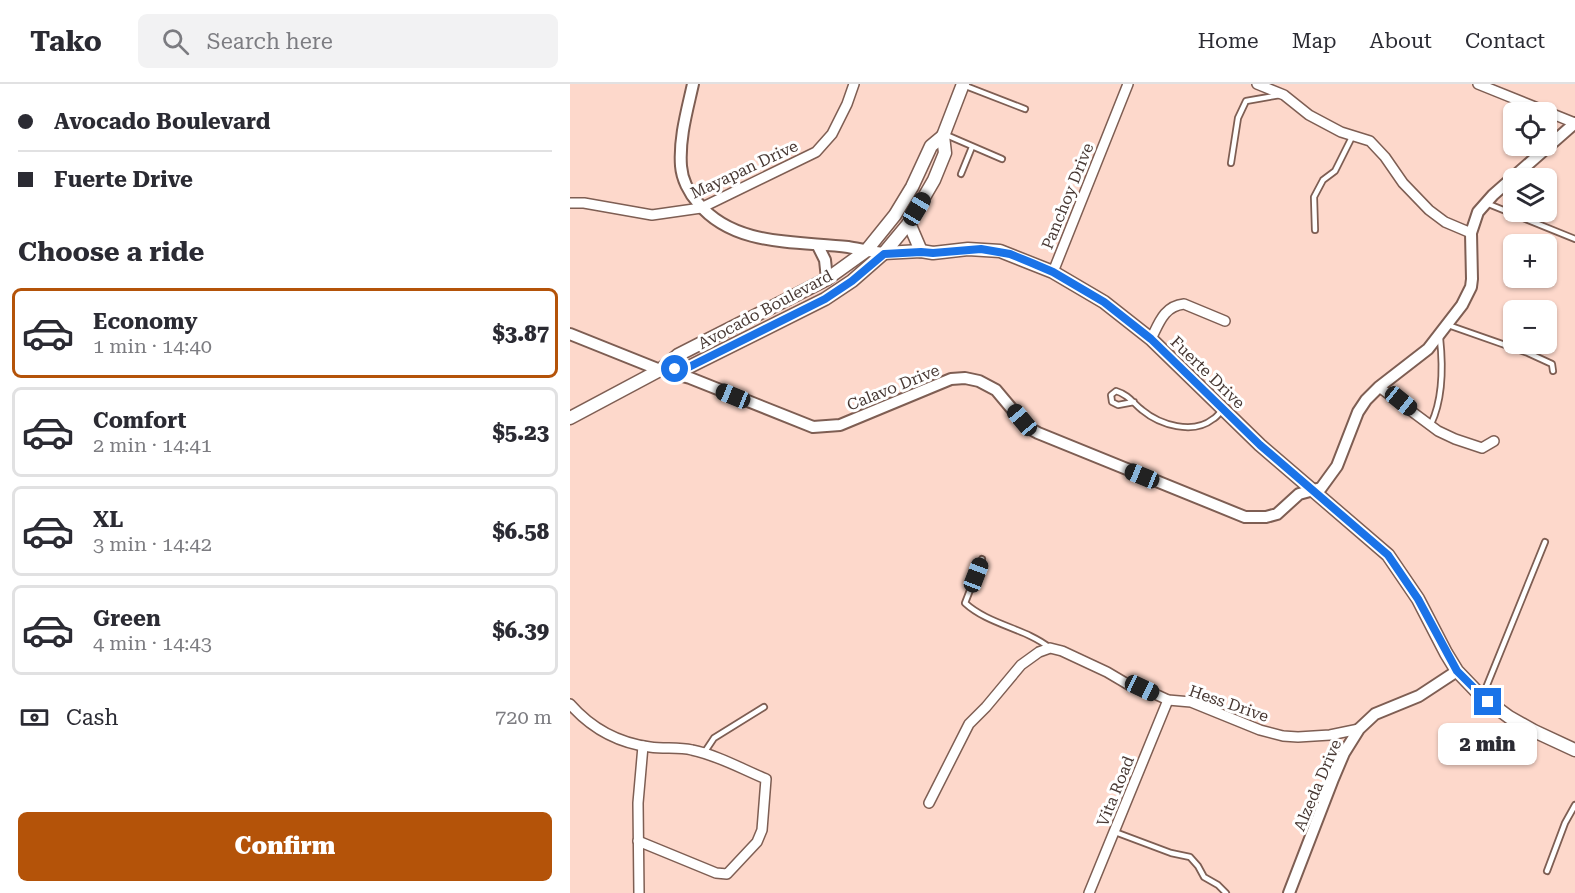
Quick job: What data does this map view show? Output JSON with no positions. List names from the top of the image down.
{
  "streets": {
    "main road": ["Avocado Boulevard", "Fuerte Drive"],
    "street": [
      "Mayapan Drive",
      "Panchoy Drive",
      "Calavo Drive",
      "Hess Drive",
      "Alzeda Drive",
      "Vita Road"
    ]
  },
  "crossings": [
    ["Mayapan Drive", "Fuerte Drive"],
    ["Panchoy Drive", "Fuerte Drive"],
    ["Avocado Boulevard", "Fuerte Drive"],
    ["Avocado Boulevard", "Calavo Drive"],
    ["Fuerte Drive", "Calavo Drive"],
    ["Fuerte Drive", "Alzeda Drive"],
    ["Hess Drive", "Alzeda Drive"],
    ["Hess Drive", "Vita Road"]
  ],
  "page": {
    "header": "Tako",
    "search": "Search here",
    "nav": [
      "Home",
      "Map",
      "About",
      "Contact"
    ],
    "banner": ["Avocado Boulevard", "Fuerte Drive"],
    "map_buttons": ["+", "−"],
    "heading": "Choose a ride",
    "list": [
      {
        "name": "Economy",
        "note": "1 min · 14:40",
        "value": "$3.87"
      },
      {
        "name": "Comfort",
        "note": "2 min · 14:41",
        "value": "$5.23"
      },
      {
        "name": "XL",
        "note": "3 min · 14:42",
        "value": "$6.58"
      },
      {
        "name": "Green",
        "note": "4 min · 14:43",
        "value": "$6.39"
      }
    ],
    "pay": ["Cash", "720 m"],
    "bubble": "2 min",
    "buttons": "Confirm"
  }
}
